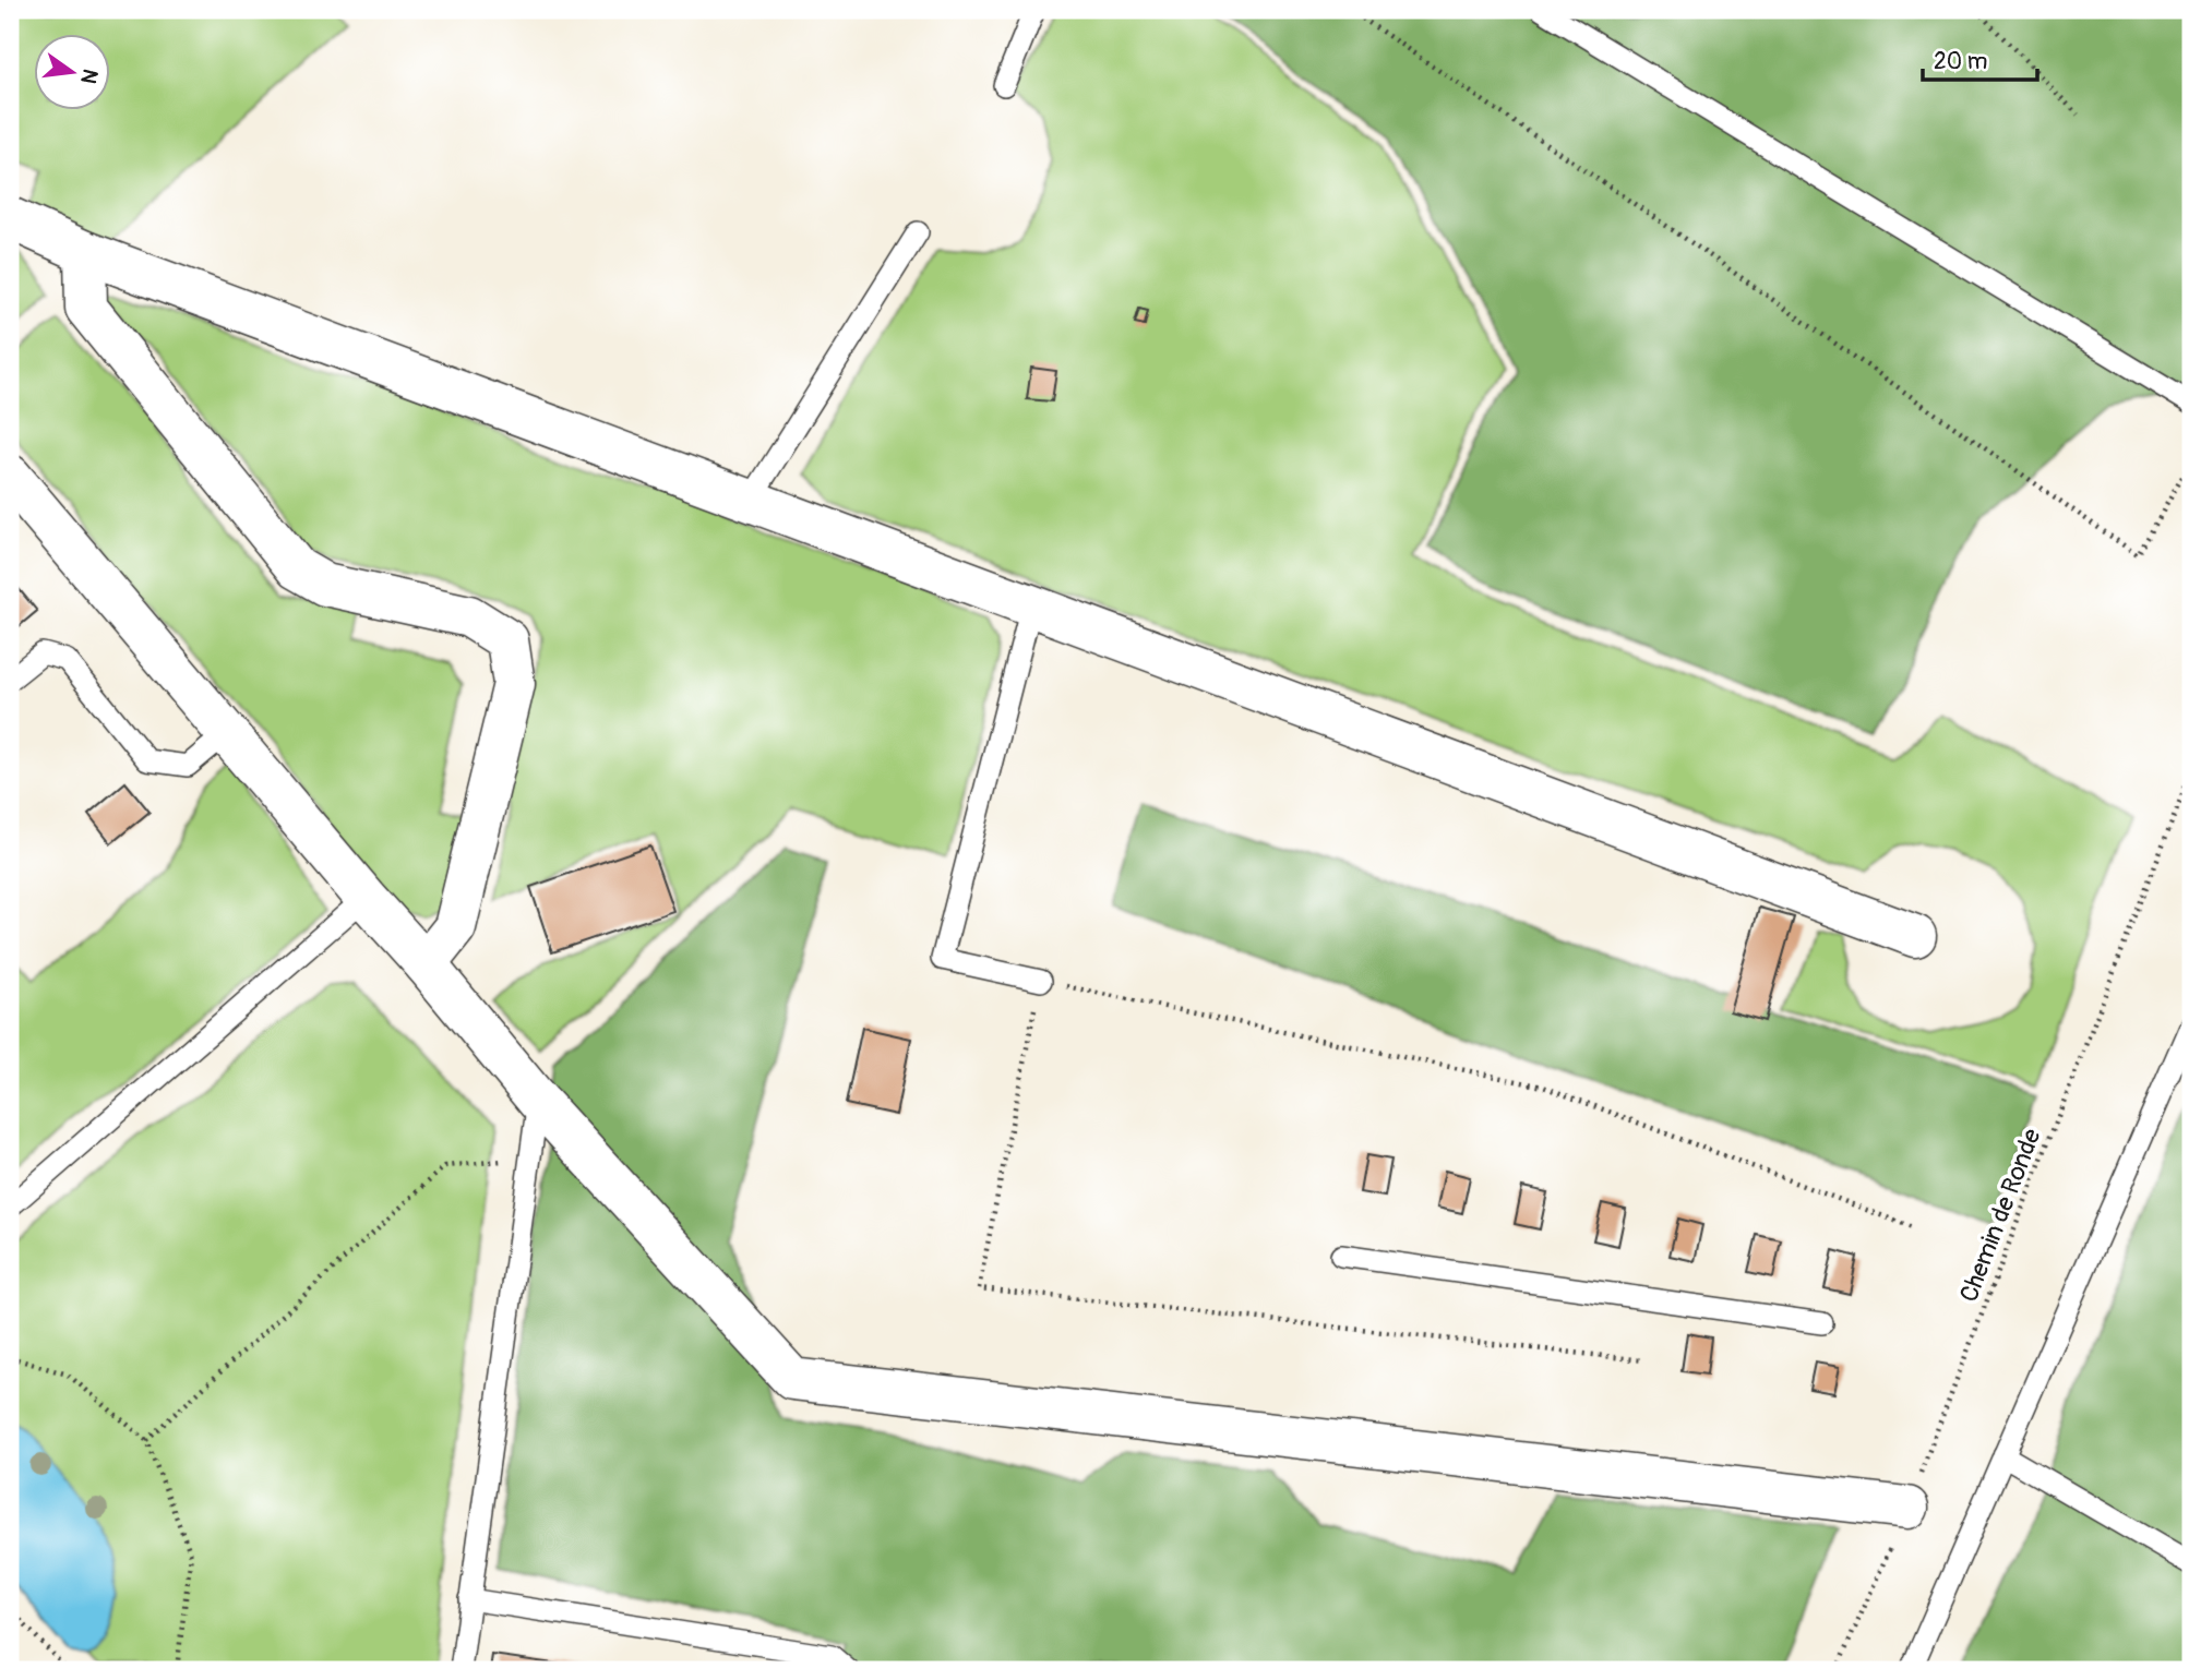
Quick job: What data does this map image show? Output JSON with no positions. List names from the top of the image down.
{
  "streets": {
    "path": ["Chemin de Ronde"]
  },
  "scale_bar": "20 m",
  "north": "right"
}
